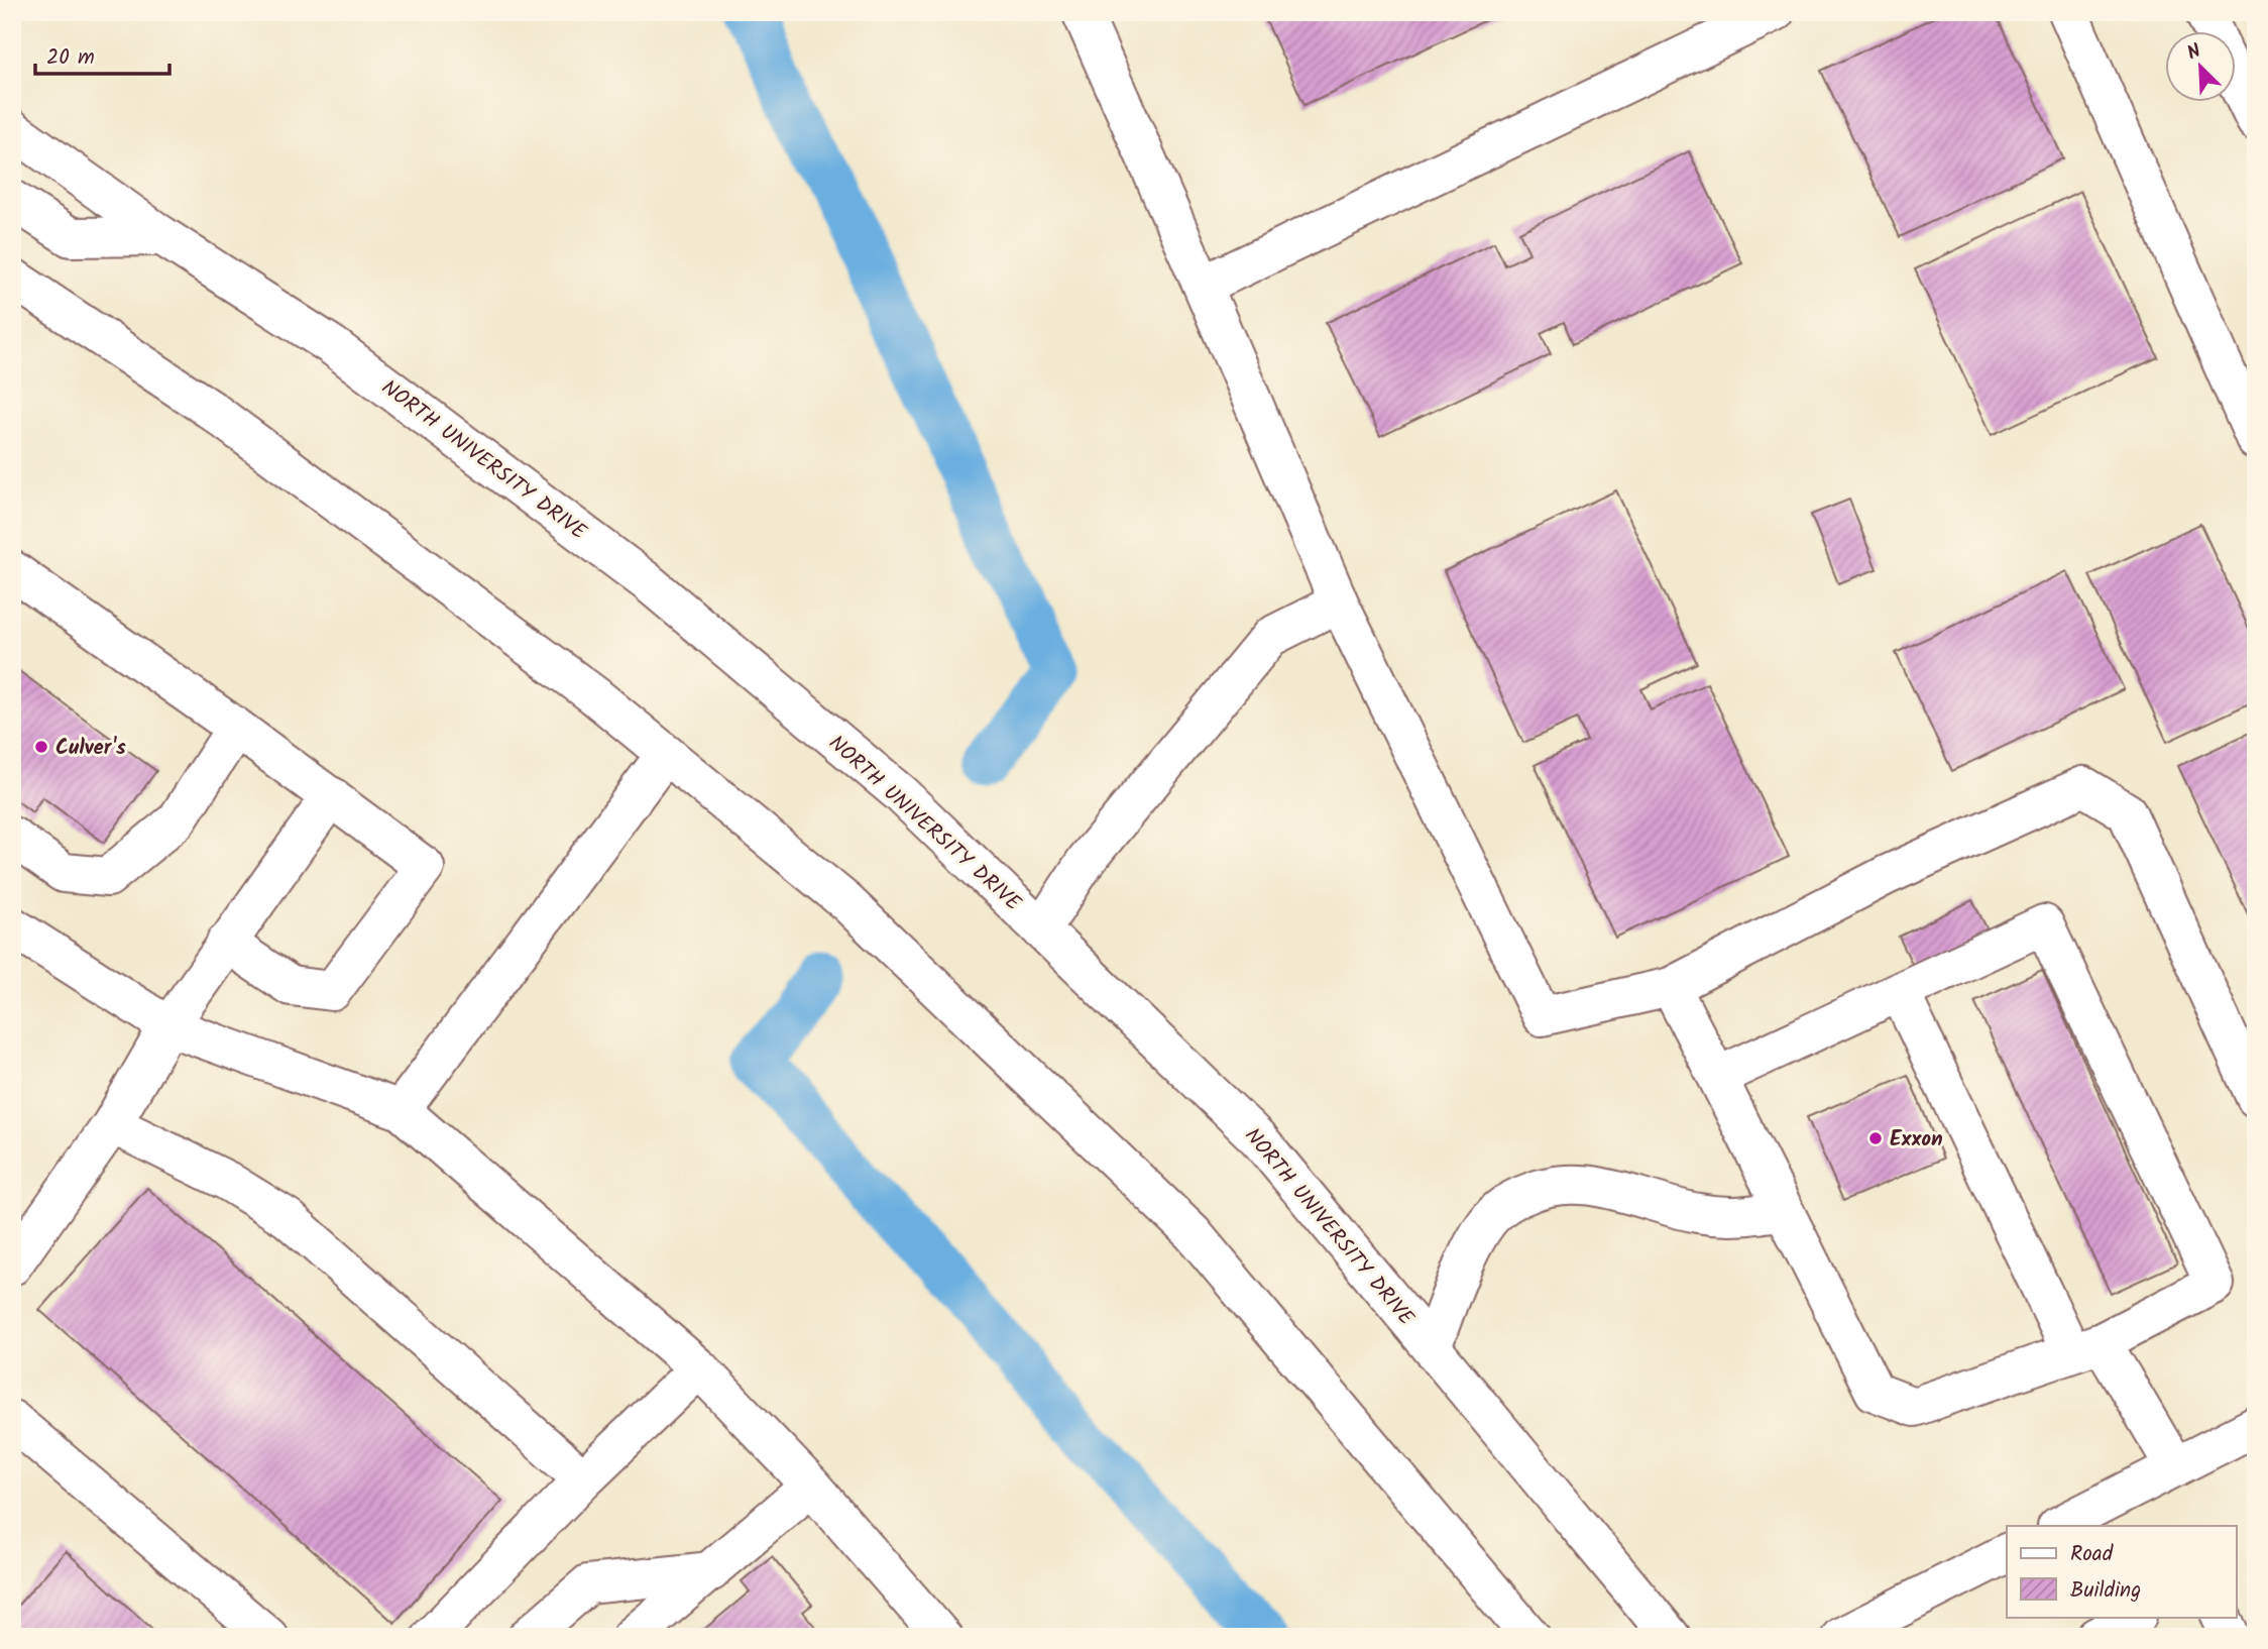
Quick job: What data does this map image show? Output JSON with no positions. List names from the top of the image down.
{
  "streets": {
    "main road": ["NORTH UNIVERSITY DRIVE"]
  },
  "places": ["Culver's", "Exxon"],
  "legend": ["Road", "Building"],
  "scale_bar": "20 m",
  "north": "top left"
}
